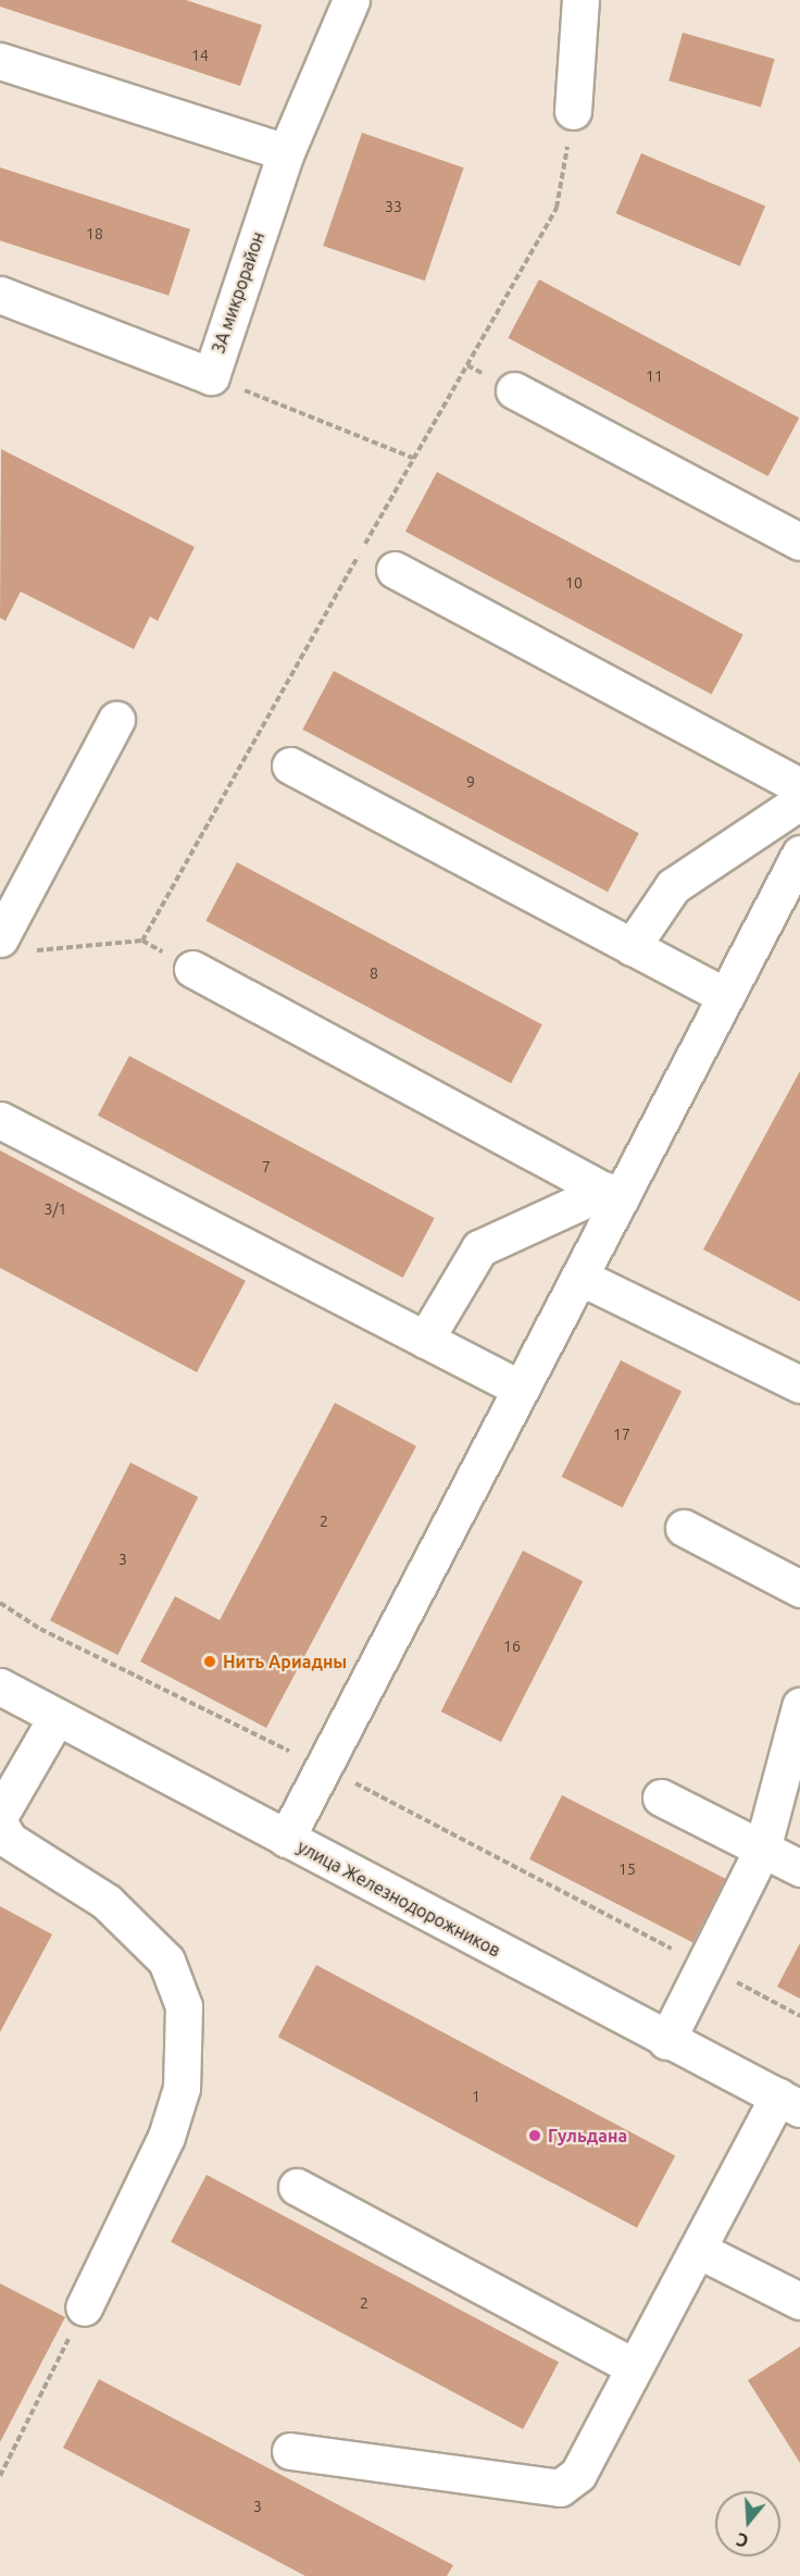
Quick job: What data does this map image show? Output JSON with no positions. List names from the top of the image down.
{
  "streets": {
    "street": ["3А микрорайон", "улица Железнодорожников"]
  },
  "places": ["Нить Ариадны", "Гульдана"],
  "house_numbers": [
    "14",
    "33",
    "18",
    "11",
    "10",
    "9",
    "8",
    "7",
    "3/1",
    "17",
    "2",
    "3",
    "16",
    "15",
    "1",
    "2",
    "3"
  ],
  "north": "bottom"
}
